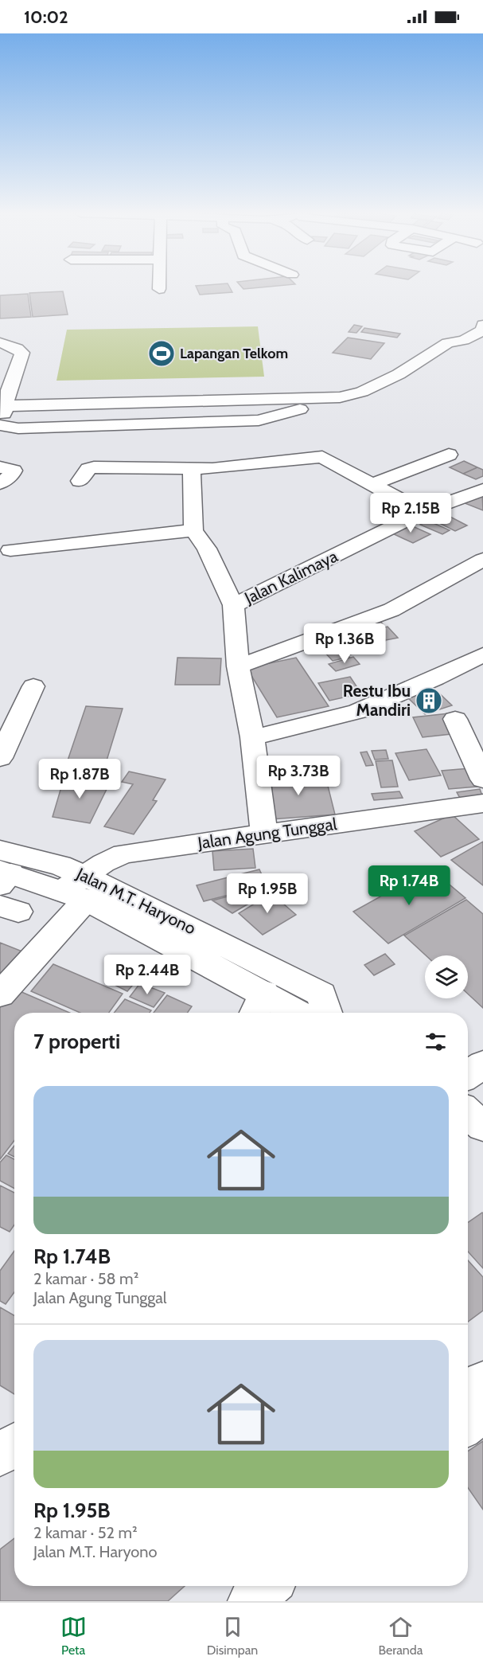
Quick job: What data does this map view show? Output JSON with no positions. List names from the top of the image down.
{
  "streets": {
    "street": ["Jalan Kalimaya", "Jalan Agung Tunggal", "Jalan M.T. Haryono"]
  },
  "crossings": [
    ["Jalan Kalimaya", "Jalan Agung Tunggal"],
    ["Jalan Agung Tunggal", "Jalan M.T. Haryono"]
  ],
  "places": {
    "sports": ["Lapangan Telkom"],
    "building": ["Restu Ibu Mandiri"]
  },
  "page": {
    "status": "10:02",
    "price": [
      "Rp 2.15B",
      "Rp 1.36B",
      "Rp 3.73B",
      "Rp 1.87B",
      "Rp 1.74B",
      "Rp 1.95B",
      "Rp 2.44B"
    ],
    "heading": "7 properti",
    "list": [
      {
        "name": "Rp 1.74B",
        "note": "2 kamar · 58 m² · Jalan Agung Tunggal"
      },
      {
        "name": "Rp 1.95B",
        "note": "2 kamar · 52 m² · Jalan M.T. Haryono"
      }
    ],
    "tabs": ["Peta", "Disimpan", "Beranda"]
  }
}
